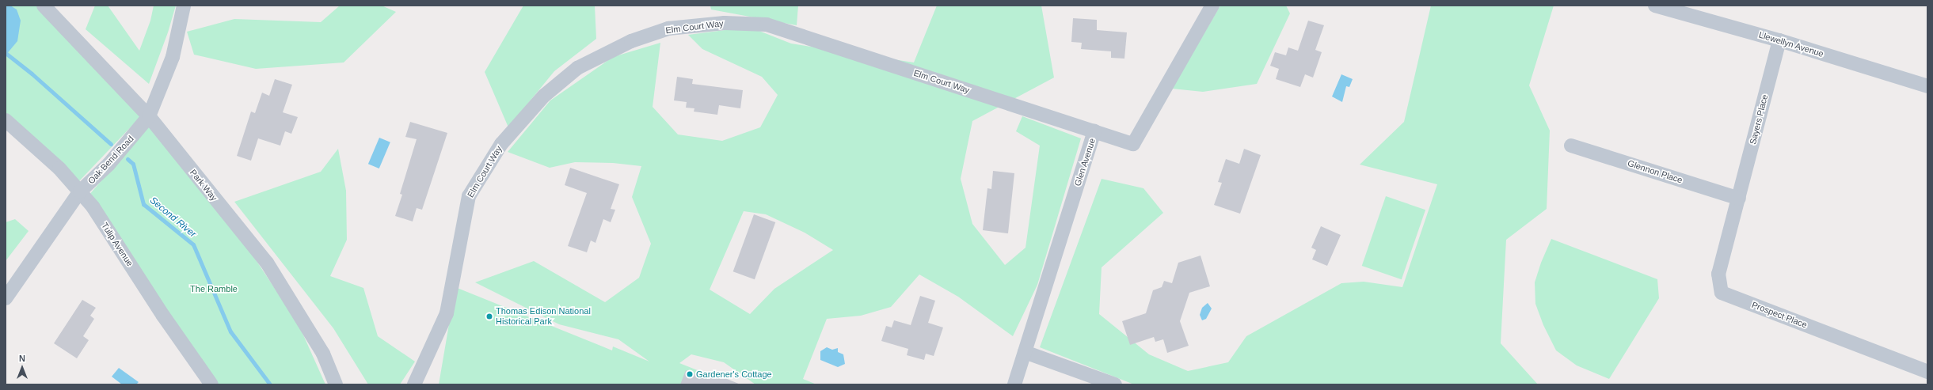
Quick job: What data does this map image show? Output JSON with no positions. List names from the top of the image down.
{
  "streets": {
    "street": [
      "Elm Court Way",
      "Llewellyn Avenue",
      "Sayers Place",
      "Oak Bend Road",
      "Glen Avenue",
      "Glennon Place",
      "Park Way",
      "Tulip Avenue",
      "Prospect Place"
    ]
  },
  "crossings": [
    ["Elm Court Way", "Glen Avenue"],
    ["Llewellyn Avenue", "Sayers Place"],
    ["Sayers Place", "Glennon Place"],
    ["Sayers Place", "Prospect Place"],
    ["Oak Bend Road", "Park Way"],
    ["Oak Bend Road", "Tulip Avenue"],
    ["Glennon Place", "Prospect Place"]
  ],
  "water": ["Second River"],
  "parks": ["The Ramble"],
  "places": ["Thomas Edison National Historical Park", "Gardener's Cottage"],
  "north": "top"
}
